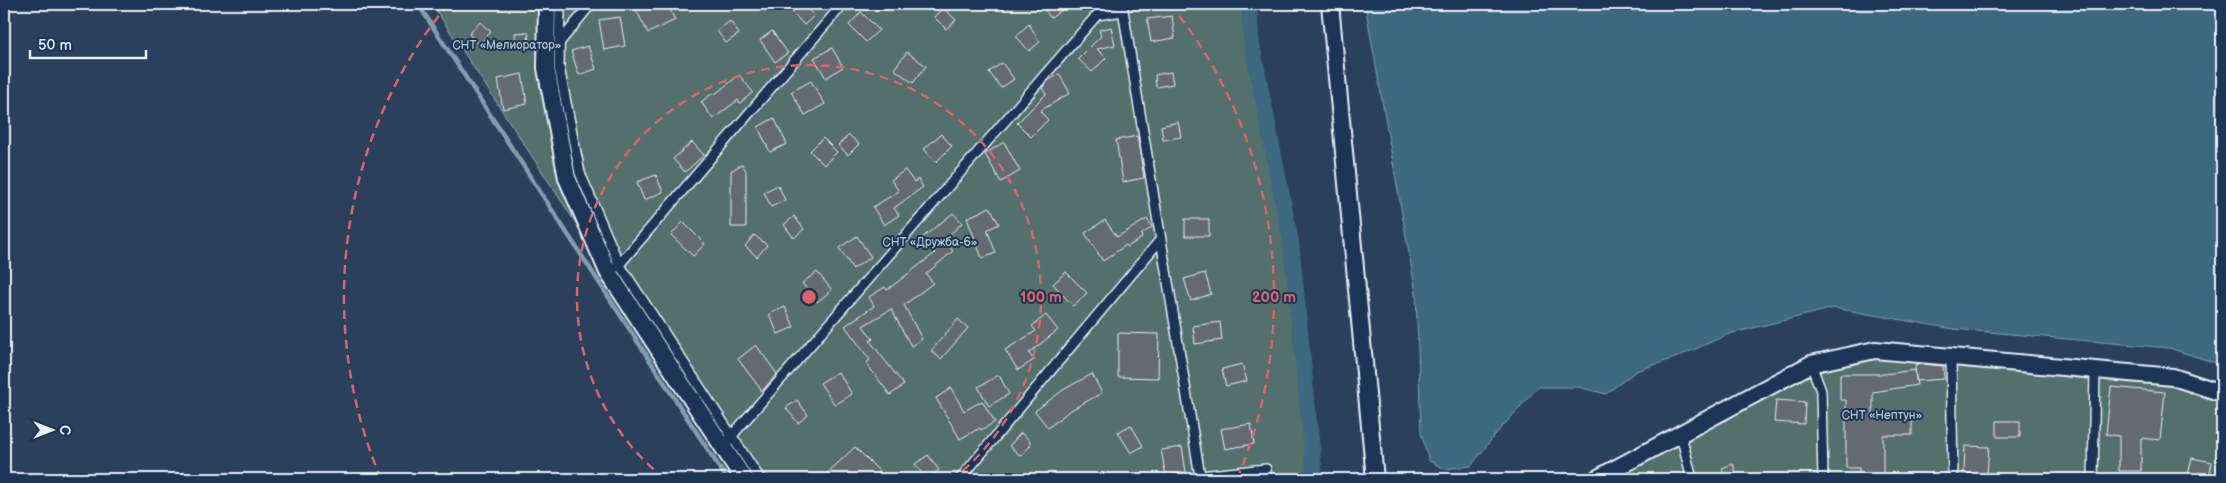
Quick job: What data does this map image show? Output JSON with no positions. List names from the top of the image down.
{
  "parks": ["СНТ «Мелиоратор»", "СНТ «Дружба-6»", "СНТ «Нептун»"],
  "scale_bar": "50 m",
  "north": "right",
  "rings": ["100 m", "200 m"]
}
